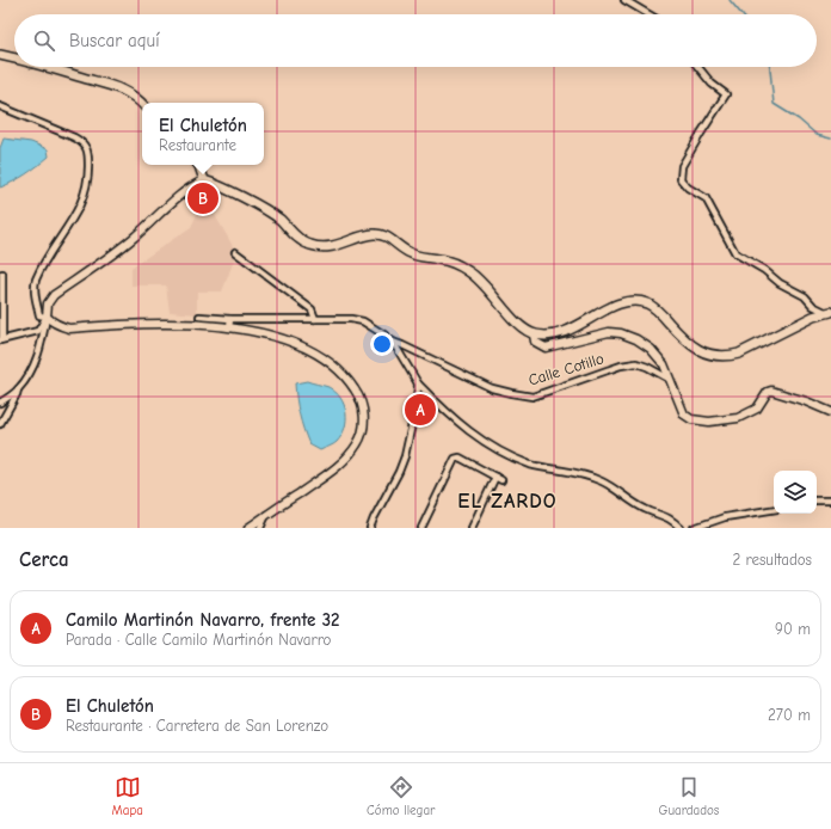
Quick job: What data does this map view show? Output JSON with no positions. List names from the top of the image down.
{
  "streets": {
    "street": ["Calle Cotillo"]
  },
  "districts": ["EL ZARDO"],
  "page": {
    "search": "Buscar aquí",
    "popup": ["El Chuletón", "Restaurante"],
    "pins": ["B", "A"],
    "heading": ["Cerca", "2 resultados"],
    "list": [
      {
        "mark": "A",
        "name": "Camilo Martinón Navarro, frente 32",
        "note": "Parada · Calle Camilo Martinón Navarro",
        "value": "90 m"
      },
      {
        "mark": "B",
        "name": "El Chuletón",
        "note": "Restaurante · Carretera de San Lorenzo",
        "value": "270 m"
      }
    ],
    "nav": ["Mapa", "Cómo llegar", "Guardados"]
  }
}
